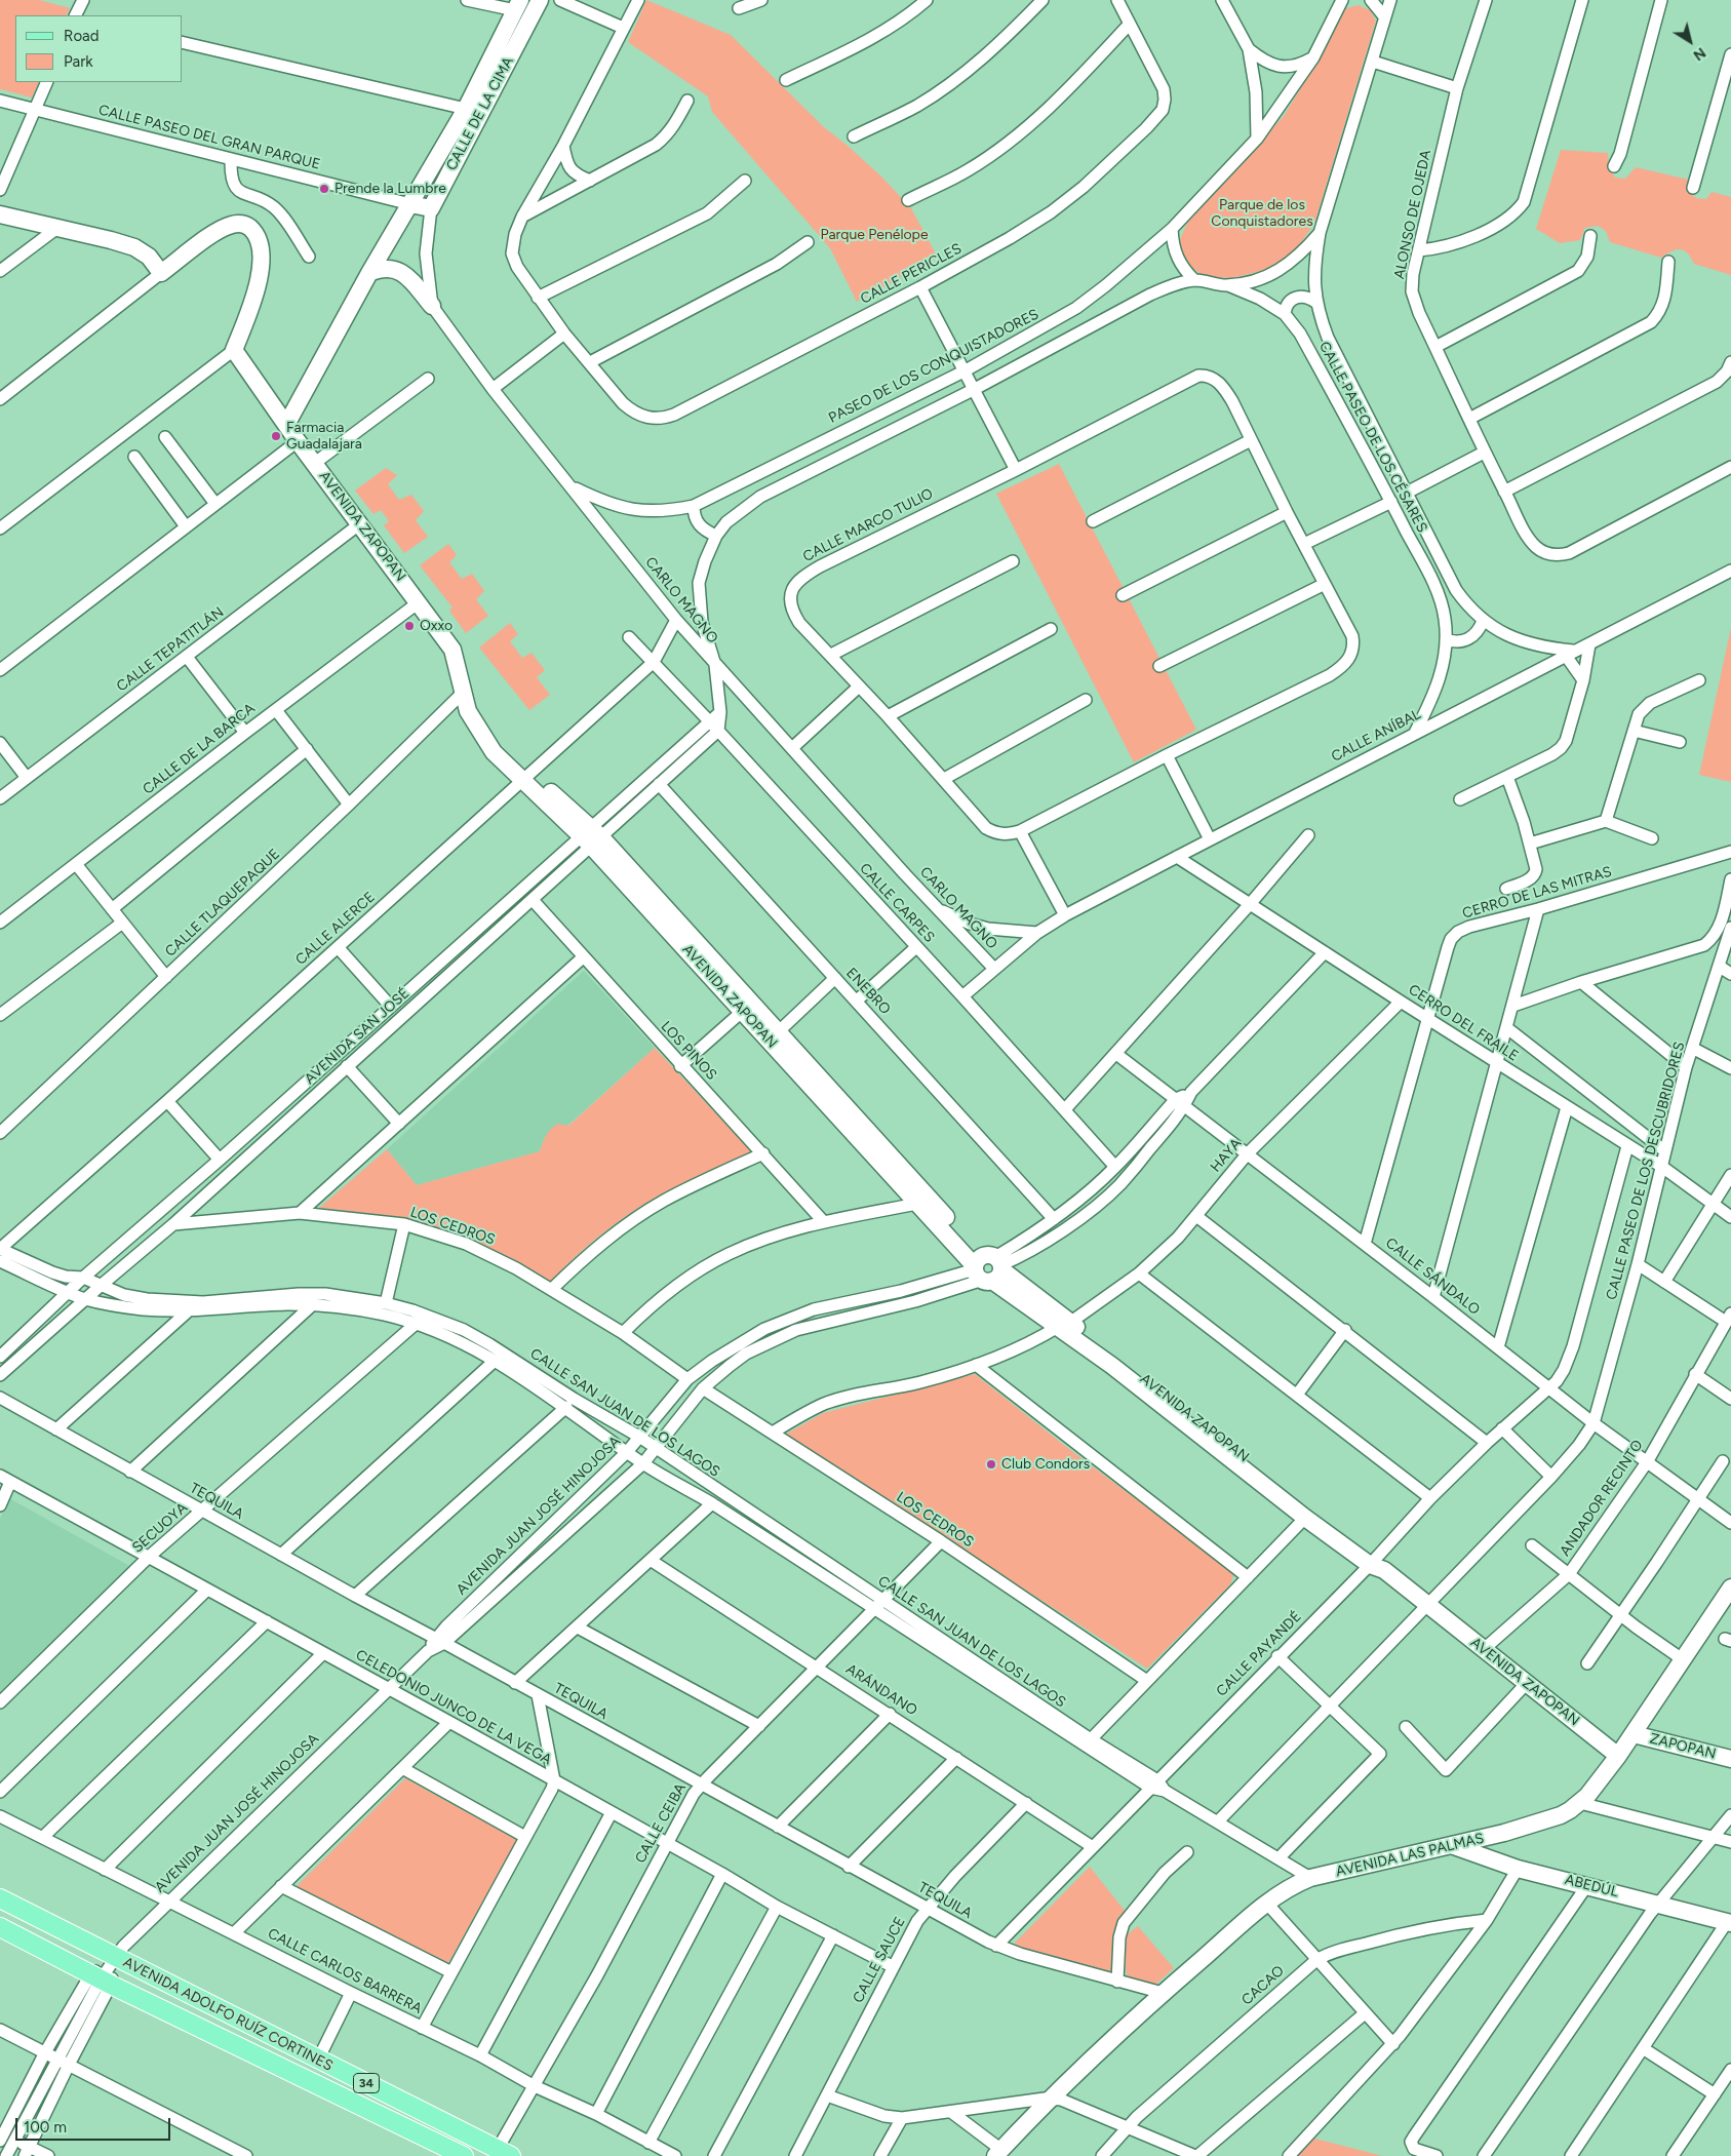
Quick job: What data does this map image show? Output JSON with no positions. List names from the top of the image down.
{
  "streets": {
    "main road": ["AVENIDA ADOLFO RUÍZ CORTINES", "34"],
    "street": [
      "CALLE DE LA CIMA",
      "CALLE PASEO DEL GRAN PARQUE",
      "ALONSO DE OJEDA",
      "CALLE PERICLES",
      "PASEO DE LOS CONQUISTADORES",
      "CALLE PASEO DE LOS CÉSARES",
      "CALLE MARCO TULIO",
      "AVENIDA ZAPOPAN",
      "CARLO MAGNO",
      "CALLE TEPATITLÁN",
      "CALLE ANÍBAL",
      "CALLE DE LA BARCA",
      "CERRO DE LAS MITRAS",
      "CALLE TLAQUEPAQUE",
      "CALLE CARPES",
      "CALLE ALERCE",
      "ENEBRO",
      "CERRO DEL FRAILE",
      "AVENIDA SAN JOSÉ",
      "LOS PINOS",
      "HAYA",
      "CALLE PASEO DE LOS DESCUBRIDORES",
      "LOS CEDROS",
      "CALLE SÁNDALO",
      "CALLE SAN JUAN DE LOS LAGOS",
      "ANDADOR RECINTO",
      "TEQUILA",
      "AVENIDA JUAN JOSÉ HINOJOSA",
      "SECUOYA",
      "CALLE PAYANDÉ",
      "ARÁNDANO",
      "CELEDONIO JUNCO DE LA VEGA",
      "ZAPOPAN",
      "CALLE CEIBA",
      "AVENIDA LAS PALMAS",
      "ABEDÚL",
      "CALLE SAUCE",
      "CALLE CARLOS BARRERA",
      "CACAO"
    ]
  },
  "crossings": [
    ["CALLE DE LA CIMA", "CALLE PASEO DEL GRAN PARQUE"],
    ["CALLE DE LA CIMA", "AVENIDA ZAPOPAN"],
    ["PASEO DE LOS CONQUISTADORES", "CARLO MAGNO"],
    ["CALLE PASEO DE LOS CÉSARES", "CALLE ANÍBAL"],
    ["AVENIDA ZAPOPAN", "CALLE TEPATITLÁN"],
    ["AVENIDA ZAPOPAN", "CALLE DE LA BARCA"],
    ["AVENIDA ZAPOPAN", "CALLE TLAQUEPAQUE"],
    ["AVENIDA ZAPOPAN", "CALLE ALERCE"],
    ["AVENIDA ZAPOPAN", "AVENIDA SAN JOSÉ"],
    ["AVENIDA ZAPOPAN", "HAYA"],
    ["AVENIDA ZAPOPAN", "CALLE PASEO DE LOS DESCUBRIDORES"],
    ["AVENIDA ZAPOPAN", "ANDADOR RECINTO"],
    ["AVENIDA ZAPOPAN", "AVENIDA JUAN JOSÉ HINOJOSA"],
    ["AVENIDA ZAPOPAN", "CALLE PAYANDÉ"],
    ["AVENIDA ZAPOPAN", "AVENIDA LAS PALMAS"],
    ["CARLO MAGNO", "CALLE ANÍBAL"],
    ["CARLO MAGNO", "CALLE ALERCE"],
    ["CALLE ANÍBAL", "CALLE CARPES"],
    ["CALLE ANÍBAL", "CERRO DEL FRAILE"],
    ["CERRO DE LAS MITRAS", "CERRO DEL FRAILE"],
    ["CERRO DE LAS MITRAS", "CALLE SÁNDALO"],
    ["CALLE CARPES", "CALLE ALERCE"],
    ["CALLE CARPES", "AVENIDA SAN JOSÉ"],
    ["CALLE CARPES", "AVENIDA JUAN JOSÉ HINOJOSA"],
    ["CALLE ALERCE", "CALLE SAN JUAN DE LOS LAGOS"],
    ["ENEBRO", "AVENIDA SAN JOSÉ"],
    ["ENEBRO", "AVENIDA JUAN JOSÉ HINOJOSA"],
    ["CERRO DEL FRAILE", "HAYA"],
    ["CERRO DEL FRAILE", "CALLE PASEO DE LOS DESCUBRIDORES"],
    ["CERRO DEL FRAILE", "AVENIDA JUAN JOSÉ HINOJOSA"],
    ["CERRO DEL FRAILE", "CALLE PAYANDÉ"],
    ["AVENIDA SAN JOSÉ", "LOS PINOS"],
    ["AVENIDA SAN JOSÉ", "LOS CEDROS"],
    ["AVENIDA SAN JOSÉ", "CALLE SAN JUAN DE LOS LAGOS"],
    ["HAYA", "LOS CEDROS"],
    ["HAYA", "CALLE SÁNDALO"],
    ["CALLE PASEO DE LOS DESCUBRIDORES", "CALLE SÁNDALO"],
    ["CALLE PASEO DE LOS DESCUBRIDORES", "CALLE SAN JUAN DE LOS LAGOS"],
    ["LOS CEDROS", "AVENIDA JUAN JOSÉ HINOJOSA"],
    ["LOS CEDROS", "CALLE CEIBA"],
    ["CALLE SÁNDALO", "ANDADOR RECINTO"],
    ["CALLE SÁNDALO", "AVENIDA JUAN JOSÉ HINOJOSA"],
    ["CALLE SÁNDALO", "CALLE PAYANDÉ"],
    ["CALLE SAN JUAN DE LOS LAGOS", "AVENIDA JUAN JOSÉ HINOJOSA"],
    ["CALLE SAN JUAN DE LOS LAGOS", "SECUOYA"],
    ["CALLE SAN JUAN DE LOS LAGOS", "CALLE PAYANDÉ"],
    ["CALLE SAN JUAN DE LOS LAGOS", "CALLE CEIBA"],
    ["CALLE SAN JUAN DE LOS LAGOS", "AVENIDA LAS PALMAS"],
    ["TEQUILA", "AVENIDA JUAN JOSÉ HINOJOSA"],
    ["TEQUILA", "SECUOYA"],
    ["TEQUILA", "CALLE PAYANDÉ"],
    ["TEQUILA", "CALLE CEIBA"],
    ["TEQUILA", "AVENIDA LAS PALMAS"],
    ["TEQUILA", "CALLE SAUCE"],
    ["AVENIDA JUAN JOSÉ HINOJOSA", "CELEDONIO JUNCO DE LA VEGA"],
    ["AVENIDA JUAN JOSÉ HINOJOSA", "CALLE CARLOS BARRERA"],
    ["AVENIDA JUAN JOSÉ HINOJOSA", "AVENIDA ADOLFO RUÍZ CORTINES"],
    ["SECUOYA", "CELEDONIO JUNCO DE LA VEGA"],
    ["CALLE PAYANDÉ", "ARÁNDANO"],
    ["ARÁNDANO", "CALLE CEIBA"],
    ["ARÁNDANO", "CALLE SAUCE"],
    ["CELEDONIO JUNCO DE LA VEGA", "CALLE CEIBA"],
    ["CELEDONIO JUNCO DE LA VEGA", "CALLE SAUCE"],
    ["ZAPOPAN", "AVENIDA LAS PALMAS"],
    ["CALLE CEIBA", "CALLE CARLOS BARRERA"],
    ["CALLE CEIBA", "AVENIDA ADOLFO RUÍZ CORTINES"],
    ["AVENIDA LAS PALMAS", "ABEDÚL"]
  ],
  "parks": ["Parque de los Conquistadores", "Parque Penélope"],
  "places": [
    "Prende la Lumbre",
    "Farmacia Guadalajara",
    "Oxxo",
    "Club Condors"
  ],
  "legend": ["Road", "Park"],
  "scale_bar": "100 m",
  "north": "bottom right"
}
